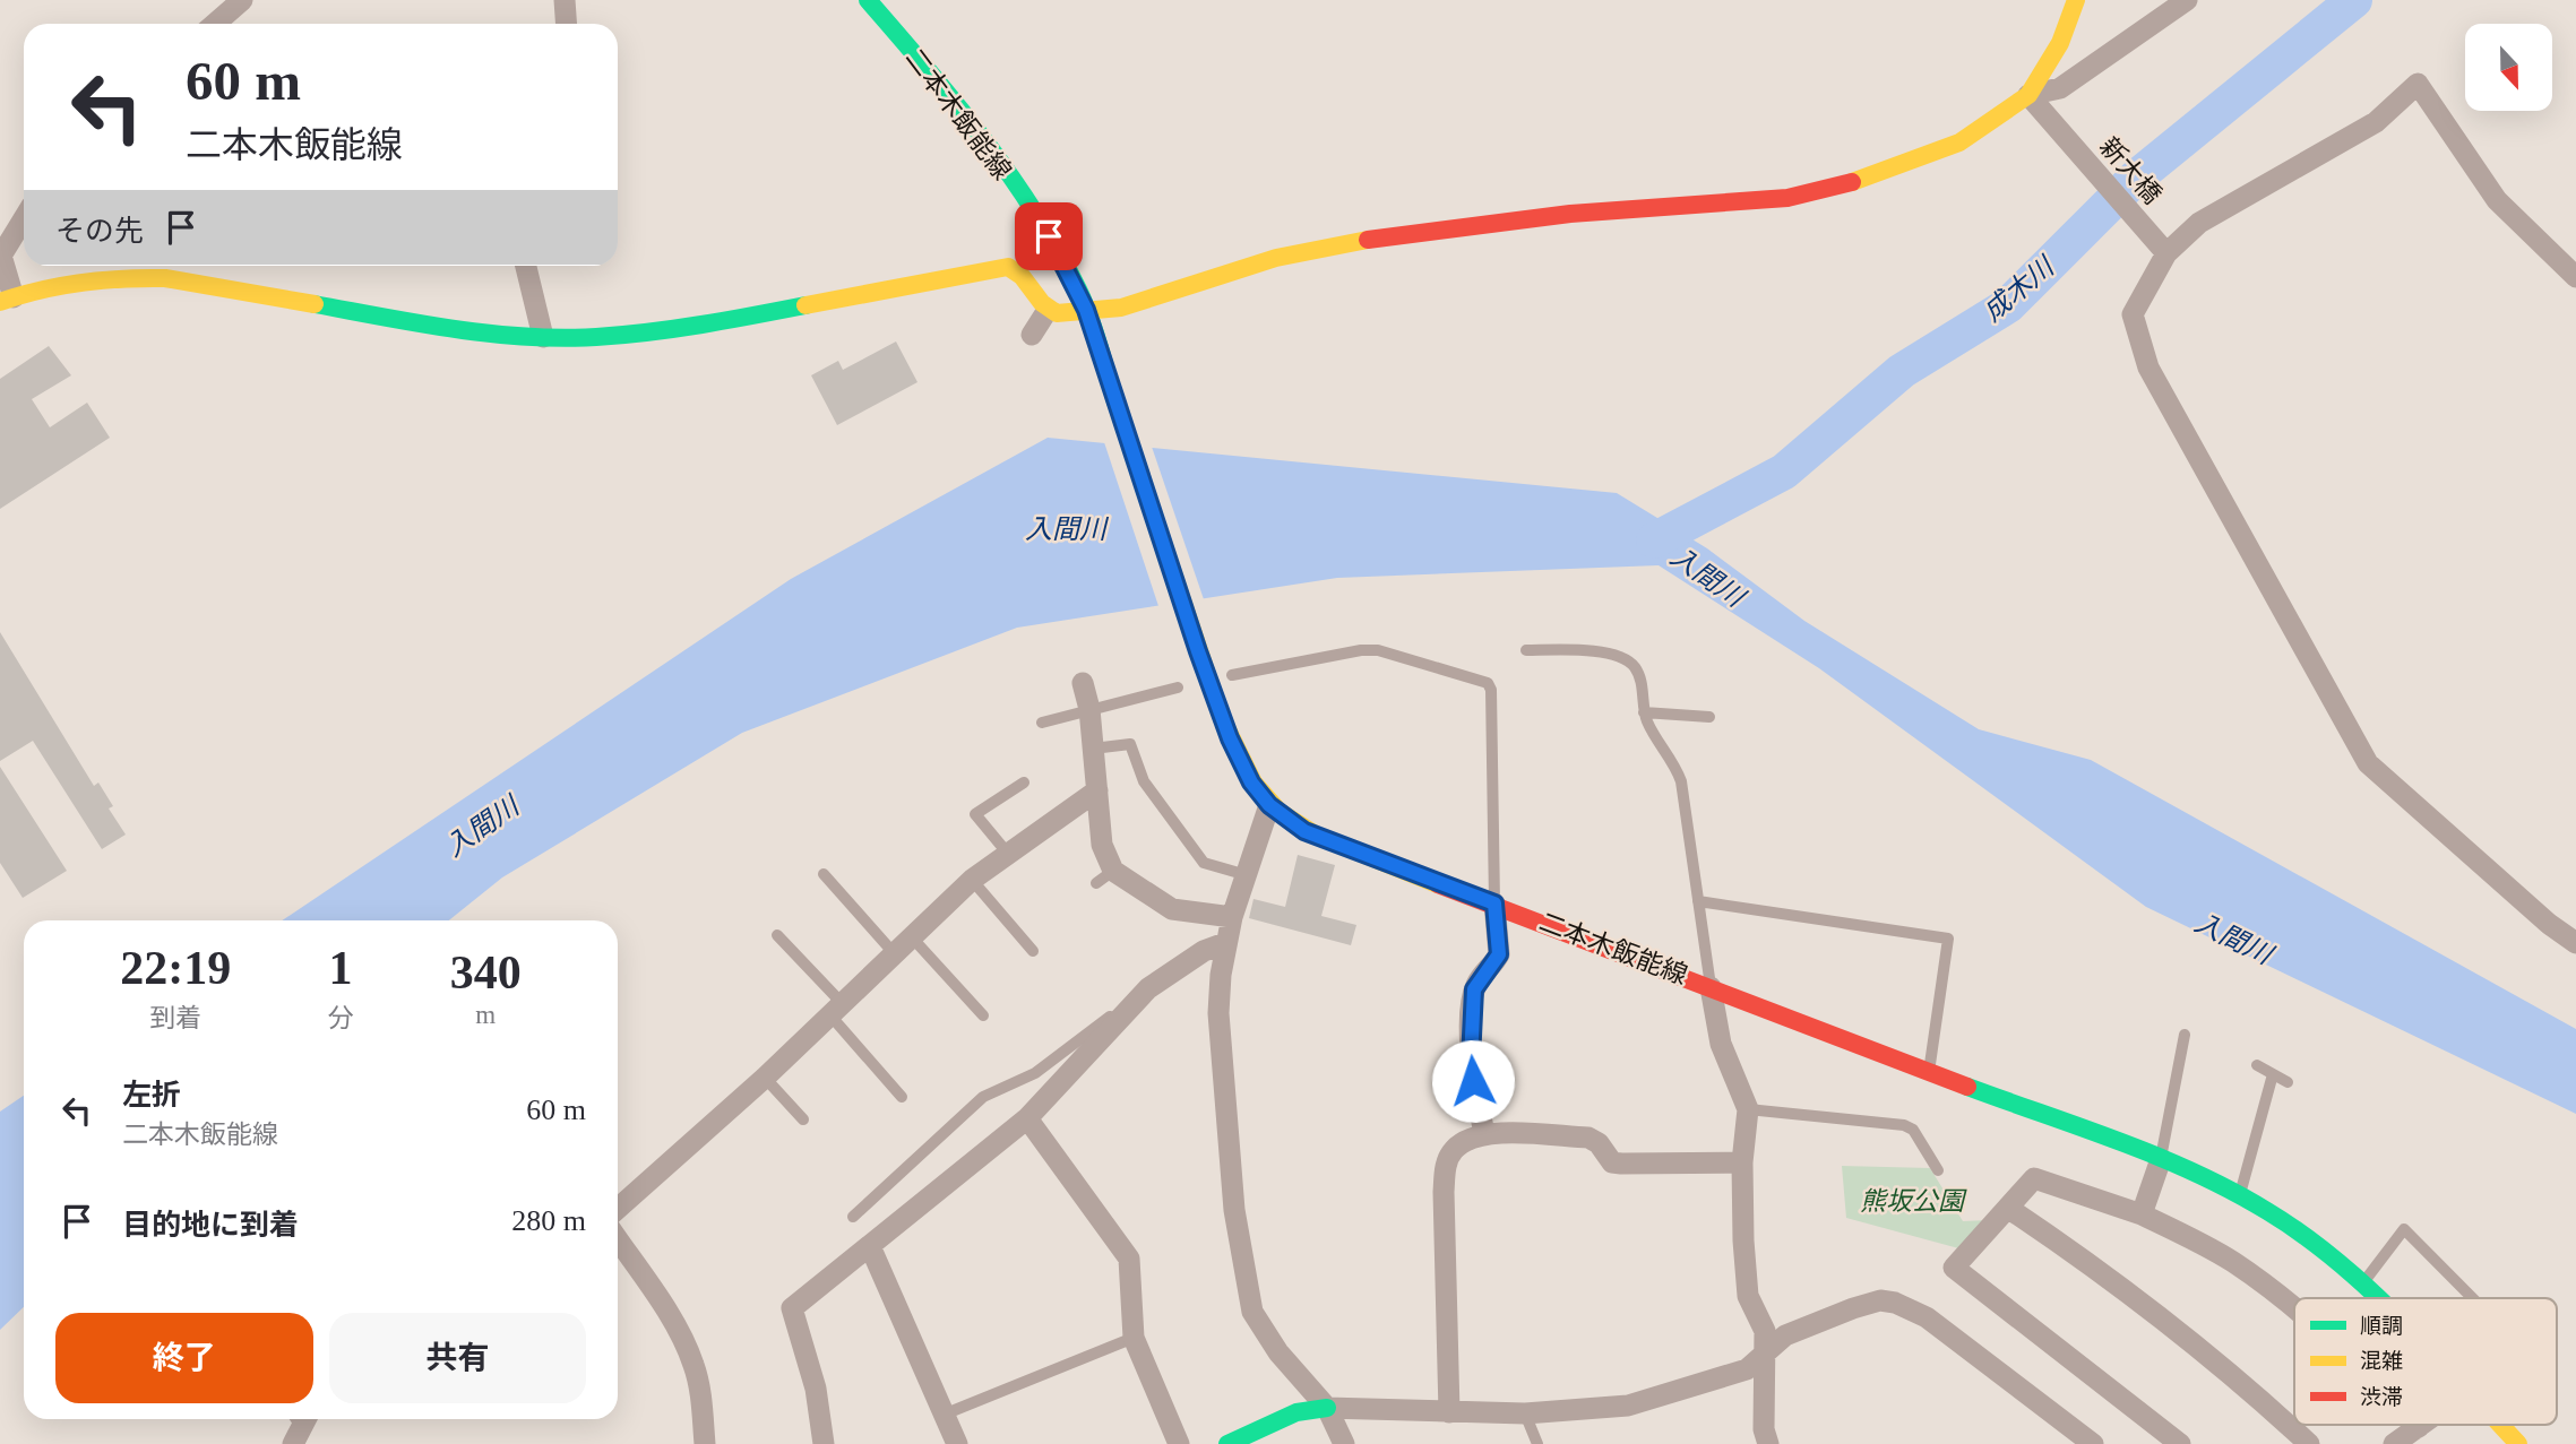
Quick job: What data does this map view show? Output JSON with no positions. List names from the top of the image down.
{
  "streets": {
    "main road": ["二本木飯能線"],
    "street": ["新大橋"]
  },
  "water": ["成木川", "入間川"],
  "parks": ["熊坂公園"],
  "legend": ["順調", "混雑", "渋滞"],
  "north": "bottom",
  "page": {
    "turn": ["60 m", "二本木飯能線"],
    "then": "その先",
    "eta": [
      "22:19",
      "到着",
      "1",
      "分",
      "340",
      "m"
    ],
    "list": [
      {
        "name": "左折",
        "note": "二本木飯能線",
        "value": "60 m"
      },
      {
        "name": "目的地に到着",
        "value": "280 m"
      }
    ],
    "buttons": ["終了", "共有"]
  }
}
